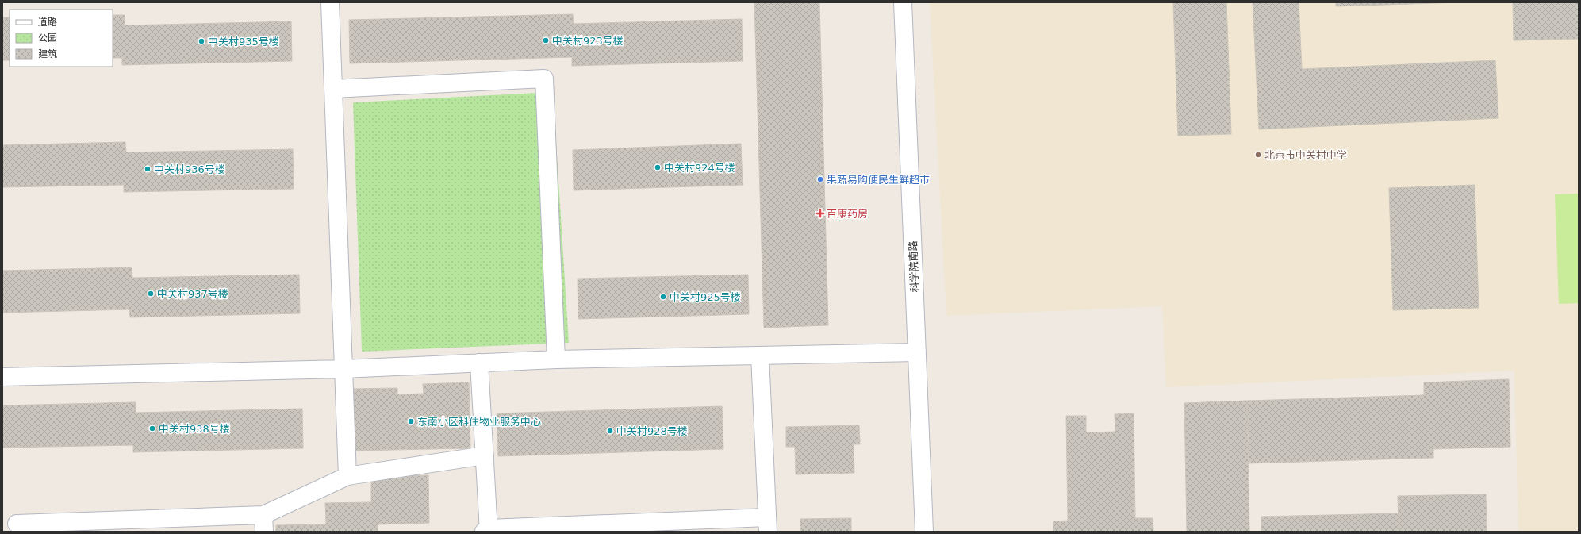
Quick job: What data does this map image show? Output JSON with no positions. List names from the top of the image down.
{
  "streets": {
    "street": ["科学院南路"]
  },
  "places": {
    "other": [
      "中关村923号楼",
      "中关村935号楼",
      "北京市中关村中学",
      "中关村924号楼",
      "中关村936号楼",
      "果蔬易购便民生鲜超市",
      "中关村937号楼",
      "中关村925号楼",
      "东南小区科住物业服务中心",
      "中关村938号楼",
      "中关村928号楼"
    ],
    "health": ["百康药房"]
  },
  "legend": ["道路", "公园", "建筑"]
}
